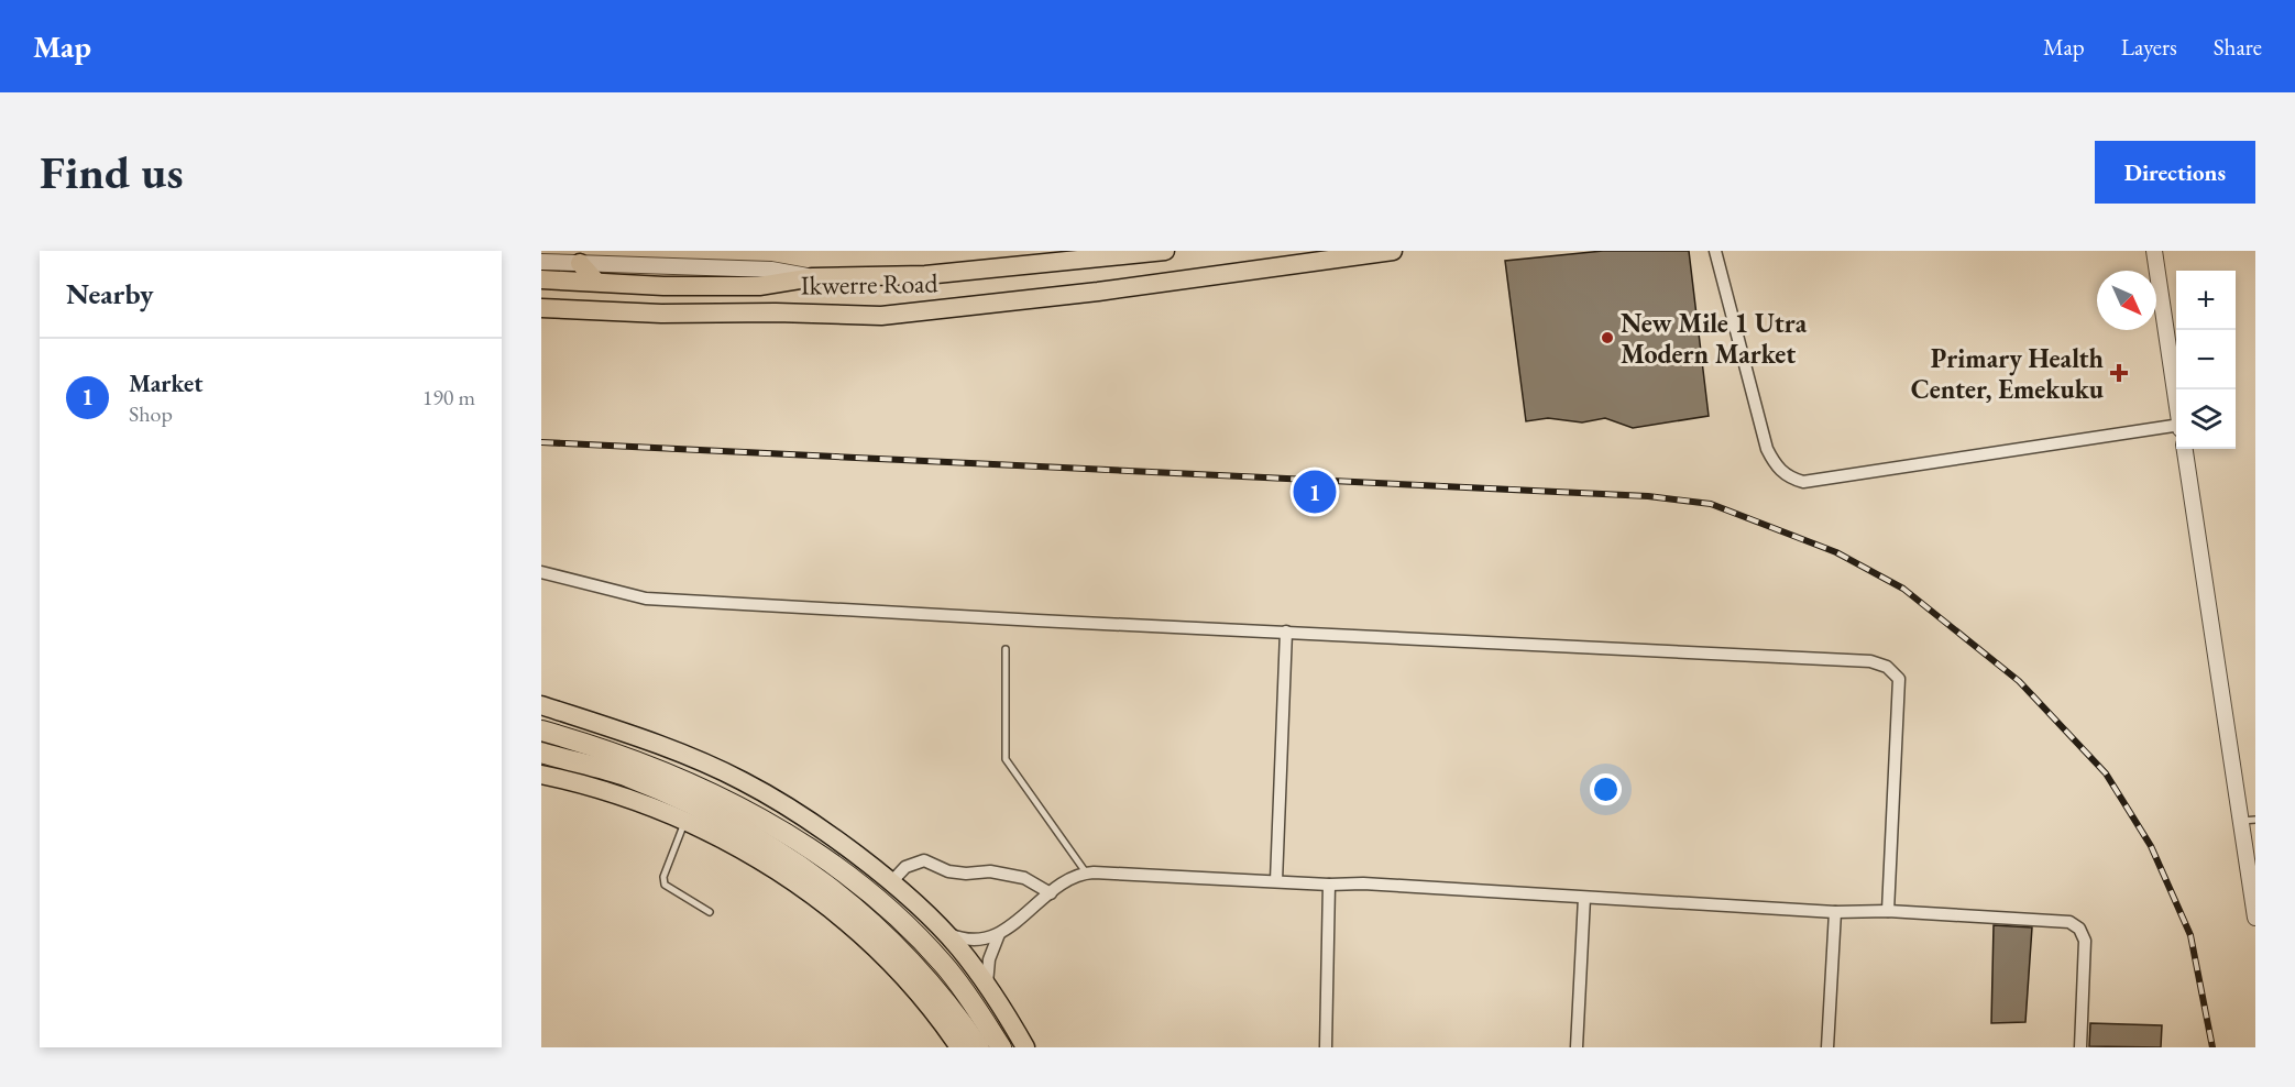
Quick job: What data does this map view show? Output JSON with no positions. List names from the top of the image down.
{
  "streets": {
    "main road": ["Ikwerre Road"]
  },
  "places": {
    "other": ["New Mile 1 Utra Modern Market"],
    "health": ["Primary Health Center, Emekuku"]
  },
  "north": "bottom right",
  "page": {
    "header": "Map",
    "nav": ["Map", "Layers", "Share"],
    "buttons": "Directions",
    "title": "Find us",
    "heading": "Nearby",
    "map_buttons": ["+", "−"],
    "list": [
      {
        "mark": "1",
        "name": "Market",
        "note": "Shop",
        "value": "190 m"
      }
    ],
    "pins": "1"
  }
}
